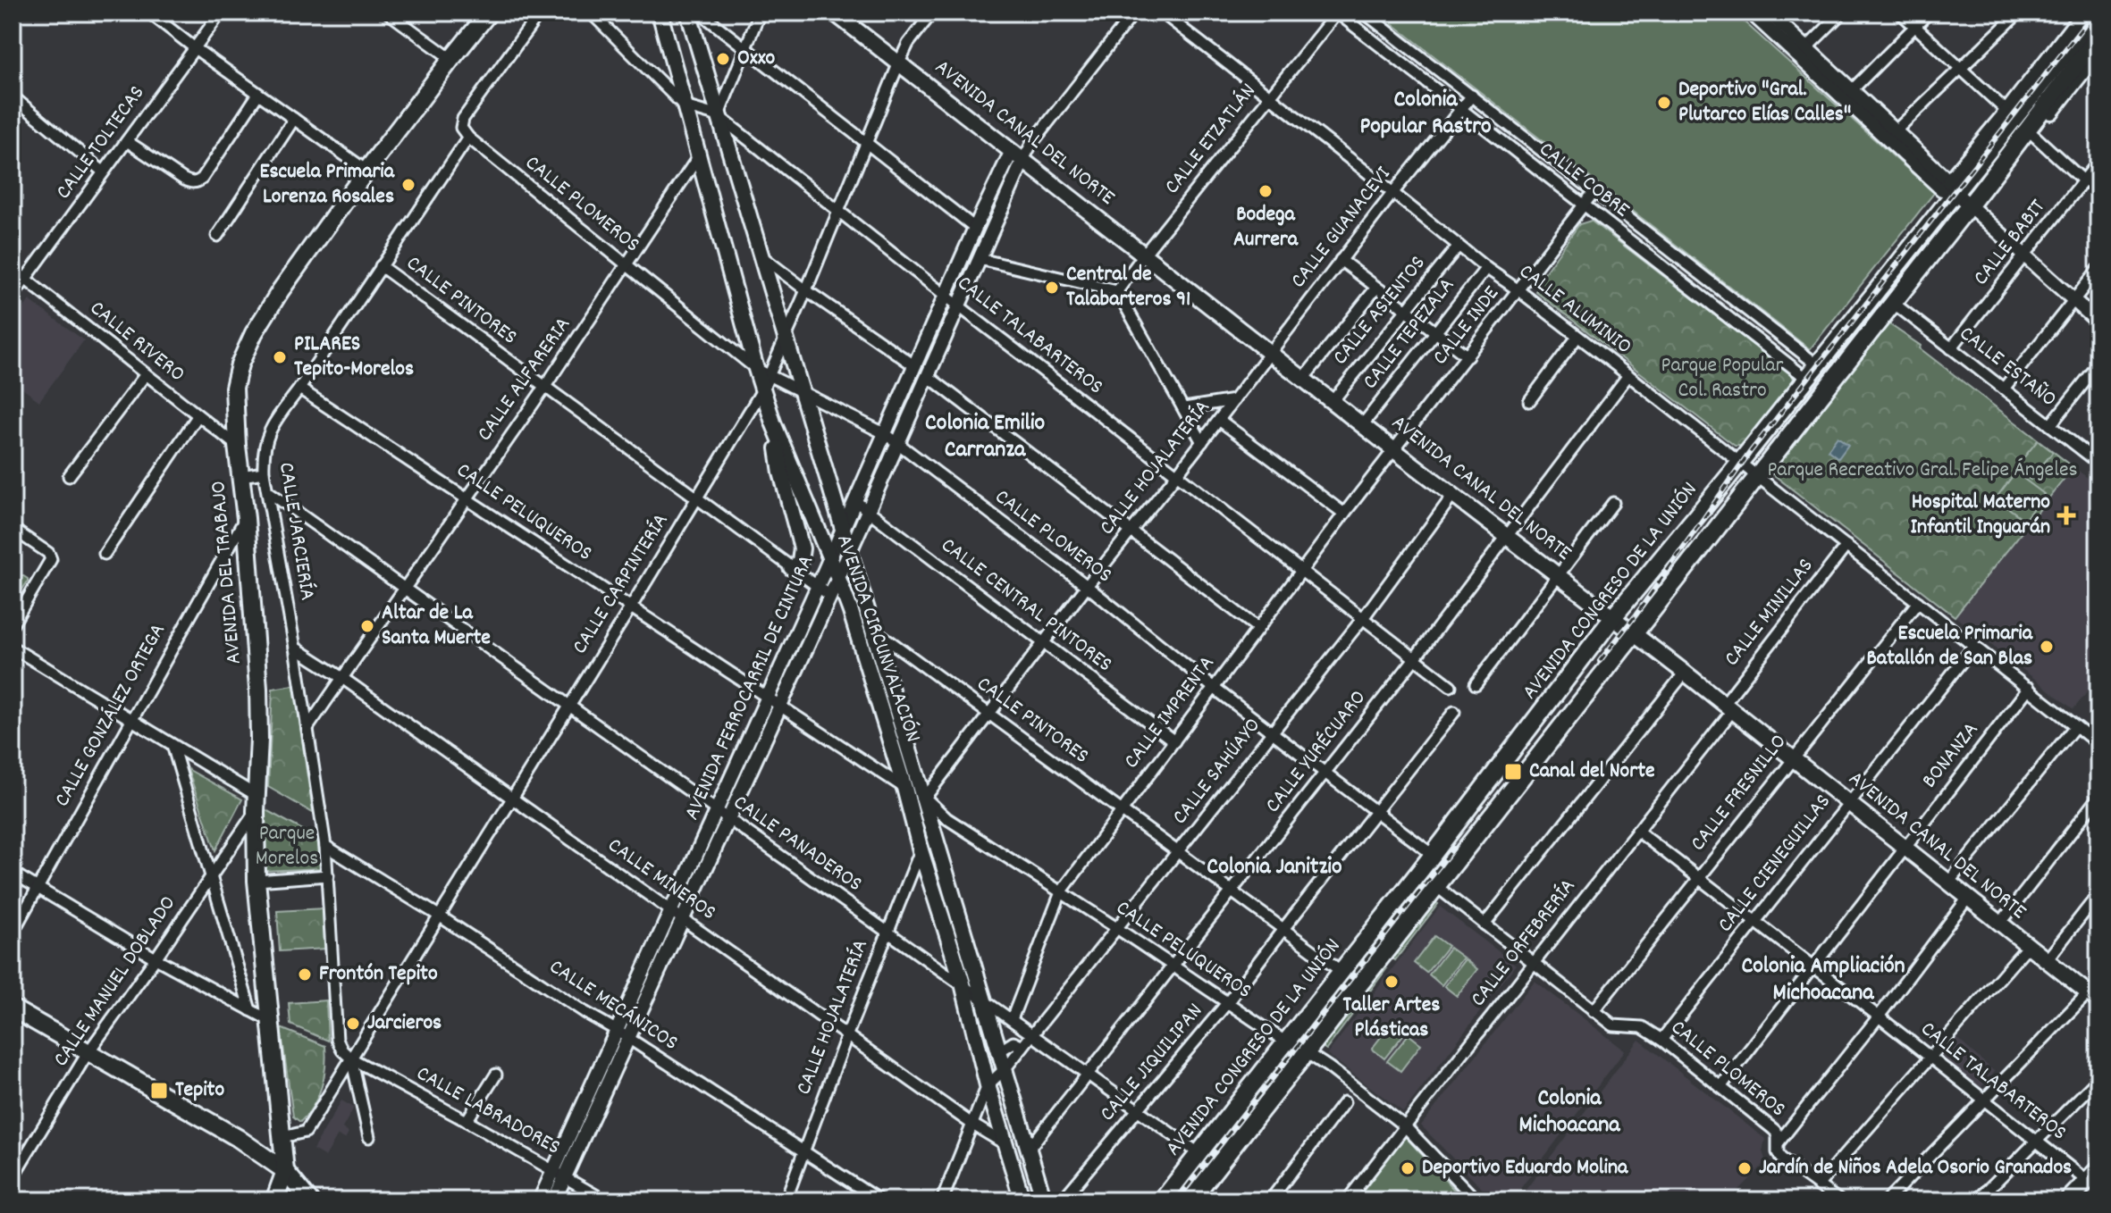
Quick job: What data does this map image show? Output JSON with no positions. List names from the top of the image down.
{
  "streets": {
    "main road": [
      "AVENIDA CANAL DEL NORTE",
      "AVENIDA DEL TRABAJO",
      "AVENIDA CONGRESO DE LA UNIÓN",
      "AVENIDA CIRCUNVALACIÓN"
    ],
    "street": [
      "CALLE ETZATLÁN",
      "CALLE TOLTECAS",
      "CALLE COBRE",
      "CALLE PLOMEROS",
      "CALLE GUANACEVI",
      "CALLE BABIT",
      "CALLE PINTORES",
      "CALLE ALUMINIO",
      "CALLE ASIENTOS",
      "CALLE INDE",
      "CALLE TEPEZALA",
      "CALLE TALABARTEROS",
      "CALLE RIVERO",
      "CALLE ESTAÑO",
      "CALLE ALFARERIA",
      "CALLE HOJALATERÍA",
      "CALLE PELUQUEROS",
      "CALLE JARCIERÍA",
      "CALLE CARPINTERÍA",
      "CALLE CENTRAL PINTORES",
      "CALLE MINILLAS",
      "AVENIDA FERROCARRIL DE CINTURA",
      "CALLE IMPRENTA",
      "CALLE GONZÁLEZ ORTEGA",
      "CALLE YURÉCUARO",
      "BONANZA",
      "CALLE SAHÚAYO",
      "CALLE FRESNILLO",
      "CALLE PANADEROS",
      "CALLE CIENEGUILLAS",
      "CALLE MINEROS",
      "CALLE ORFEBRERÍA",
      "CALLE MANUEL DOBLADO",
      "CALLE MECÁNICOS",
      "CALLE JIQUILIPAN",
      "CALLE LABRADORES"
    ]
  },
  "crossings": [
    ["AVENIDA CANAL DEL NORTE", "CALLE ETZATLÁN"],
    ["AVENIDA CANAL DEL NORTE", "CALLE GUANACEVI"],
    ["AVENIDA CANAL DEL NORTE", "CALLE ASIENTOS"],
    ["AVENIDA CANAL DEL NORTE", "CALLE INDE"],
    ["AVENIDA CANAL DEL NORTE", "CALLE TEPEZALA"],
    ["AVENIDA CANAL DEL NORTE", "CALLE HOJALATERÍA"],
    ["AVENIDA CANAL DEL NORTE", "CALLE CARPINTERÍA"],
    ["AVENIDA CANAL DEL NORTE", "AVENIDA CONGRESO DE LA UNIÓN"],
    ["AVENIDA CANAL DEL NORTE", "CALLE MINILLAS"],
    ["AVENIDA CANAL DEL NORTE", "AVENIDA FERROCARRIL DE CINTURA"],
    ["AVENIDA CANAL DEL NORTE", "CALLE IMPRENTA"],
    ["AVENIDA CANAL DEL NORTE", "CALLE YURÉCUARO"],
    ["AVENIDA CANAL DEL NORTE", "BONANZA"],
    ["AVENIDA CANAL DEL NORTE", "CALLE SAHÚAYO"],
    ["AVENIDA CANAL DEL NORTE", "CALLE FRESNILLO"],
    ["AVENIDA CANAL DEL NORTE", "CALLE CIENEGUILLAS"],
    ["AVENIDA CANAL DEL NORTE", "CALLE ORFEBRERÍA"],
    ["CALLE ETZATLÁN", "CALLE COBRE"],
    ["CALLE ETZATLÁN", "CALLE ALUMINIO"],
    ["CALLE TOLTECAS", "CALLE RIVERO"],
    ["CALLE COBRE", "CALLE GUANACEVI"],
    ["CALLE COBRE", "CALLE INDE"],
    ["CALLE COBRE", "AVENIDA CONGRESO DE LA UNIÓN"],
    ["CALLE PLOMEROS", "CALLE ALFARERIA"],
    ["CALLE PLOMEROS", "CALLE HOJALATERÍA"],
    ["CALLE PLOMEROS", "CALLE JARCIERÍA"],
    ["CALLE PLOMEROS", "CALLE CARPINTERÍA"],
    ["CALLE PLOMEROS", "AVENIDA CONGRESO DE LA UNIÓN"],
    ["CALLE PLOMEROS", "AVENIDA CIRCUNVALACIÓN"],
    ["CALLE PLOMEROS", "AVENIDA FERROCARRIL DE CINTURA"],
    ["CALLE PLOMEROS", "CALLE IMPRENTA"],
    ["CALLE PLOMEROS", "CALLE YURÉCUARO"],
    ["CALLE PLOMEROS", "BONANZA"],
    ["CALLE PLOMEROS", "CALLE SAHÚAYO"],
    ["CALLE PLOMEROS", "CALLE FRESNILLO"],
    ["CALLE PLOMEROS", "CALLE CIENEGUILLAS"],
    ["CALLE PLOMEROS", "CALLE ORFEBRERÍA"],
    ["CALLE PLOMEROS", "CALLE JIQUILIPAN"],
    ["CALLE GUANACEVI", "CALLE ALUMINIO"],
    ["CALLE GUANACEVI", "CALLE HOJALATERÍA"],
    ["CALLE BABIT", "CALLE ESTAÑO"],
    ["CALLE PINTORES", "CALLE ALFARERIA"],
    ["CALLE PINTORES", "CALLE HOJALATERÍA"],
    ["CALLE PINTORES", "CALLE JARCIERÍA"],
    ["CALLE PINTORES", "CALLE CARPINTERÍA"],
    ["CALLE PINTORES", "AVENIDA CONGRESO DE LA UNIÓN"],
    ["CALLE PINTORES", "AVENIDA CIRCUNVALACIÓN"],
    ["CALLE PINTORES", "AVENIDA FERROCARRIL DE CINTURA"],
    ["CALLE PINTORES", "CALLE IMPRENTA"],
    ["CALLE PINTORES", "CALLE YURÉCUARO"],
    ["CALLE PINTORES", "CALLE SAHÚAYO"],
    ["CALLE PINTORES", "CALLE JIQUILIPAN"],
    ["CALLE ALUMINIO", "CALLE ASIENTOS"],
    ["CALLE ALUMINIO", "CALLE INDE"],
    ["CALLE ALUMINIO", "CALLE TEPEZALA"],
    ["CALLE ALUMINIO", "AVENIDA CONGRESO DE LA UNIÓN"],
    ["CALLE ALUMINIO", "CALLE MINILLAS"],
    ["CALLE ALUMINIO", "CALLE YURÉCUARO"],
    ["CALLE ALUMINIO", "BONANZA"],
    ["CALLE ALUMINIO", "CALLE FRESNILLO"],
    ["CALLE ALUMINIO", "CALLE CIENEGUILLAS"],
    ["CALLE INDE", "CALLE IMPRENTA"],
    ["CALLE TALABARTEROS", "CALLE HOJALATERÍA"],
    ["CALLE TALABARTEROS", "CALLE CARPINTERÍA"],
    ["CALLE TALABARTEROS", "AVENIDA CIRCUNVALACIÓN"],
    ["CALLE TALABARTEROS", "AVENIDA FERROCARRIL DE CINTURA"],
    ["CALLE TALABARTEROS", "CALLE IMPRENTA"],
    ["CALLE TALABARTEROS", "CALLE YURÉCUARO"],
    ["CALLE TALABARTEROS", "BONANZA"],
    ["CALLE TALABARTEROS", "CALLE SAHÚAYO"],
    ["CALLE TALABARTEROS", "CALLE FRESNILLO"],
    ["CALLE TALABARTEROS", "CALLE CIENEGUILLAS"],
    ["CALLE TALABARTEROS", "CALLE ORFEBRERÍA"],
    ["CALLE RIVERO", "AVENIDA DEL TRABAJO"],
    ["CALLE ESTAÑO", "AVENIDA CONGRESO DE LA UNIÓN"],
    ["CALLE ALFARERIA", "CALLE PELUQUEROS"],
    ["CALLE ALFARERIA", "CALLE JARCIERÍA"],
    ["CALLE ALFARERIA", "AVENIDA CIRCUNVALACIÓN"],
    ["CALLE ALFARERIA", "CALLE PANADEROS"],
    ["CALLE ALFARERIA", "CALLE MINEROS"],
    ["CALLE HOJALATERÍA", "CALLE PELUQUEROS"],
    ["CALLE HOJALATERÍA", "CALLE CENTRAL PINTORES"],
    ["CALLE HOJALATERÍA", "AVENIDA CIRCUNVALACIÓN"],
    ["CALLE HOJALATERÍA", "CALLE PANADEROS"],
    ["CALLE HOJALATERÍA", "CALLE MINEROS"],
    ["CALLE HOJALATERÍA", "CALLE MECÁNICOS"],
    ["CALLE PELUQUEROS", "CALLE JARCIERÍA"],
    ["CALLE PELUQUEROS", "CALLE CARPINTERÍA"],
    ["CALLE PELUQUEROS", "AVENIDA CONGRESO DE LA UNIÓN"],
    ["CALLE PELUQUEROS", "AVENIDA CIRCUNVALACIÓN"],
    ["CALLE PELUQUEROS", "AVENIDA FERROCARRIL DE CINTURA"],
    ["CALLE PELUQUEROS", "CALLE IMPRENTA"],
    ["CALLE PELUQUEROS", "CALLE YURÉCUARO"],
    ["CALLE PELUQUEROS", "CALLE SAHÚAYO"],
    ["CALLE PELUQUEROS", "CALLE ORFEBRERÍA"],
    ["CALLE PELUQUEROS", "CALLE JIQUILIPAN"],
    ["CALLE JARCIERÍA", "CALLE CARPINTERÍA"],
    ["CALLE JARCIERÍA", "CALLE PANADEROS"],
    ["CALLE JARCIERÍA", "CALLE MINEROS"],
    ["CALLE JARCIERÍA", "CALLE MECÁNICOS"],
    ["CALLE JARCIERÍA", "CALLE LABRADORES"],
    ["AVENIDA DEL TRABAJO", "CALLE CARPINTERÍA"],
    ["AVENIDA DEL TRABAJO", "CALLE GONZÁLEZ ORTEGA"],
    ["AVENIDA DEL TRABAJO", "CALLE MANUEL DOBLADO"],
    ["CALLE CARPINTERÍA", "AVENIDA CIRCUNVALACIÓN"],
    ["CALLE CARPINTERÍA", "CALLE PANADEROS"],
    ["CALLE CARPINTERÍA", "CALLE MINEROS"],
    ["CALLE CARPINTERÍA", "CALLE MECÁNICOS"],
    ["CALLE CARPINTERÍA", "CALLE LABRADORES"],
    ["AVENIDA CONGRESO DE LA UNIÓN", "CALLE PANADEROS"],
    ["CALLE CENTRAL PINTORES", "AVENIDA FERROCARRIL DE CINTURA"],
    ["CALLE CENTRAL PINTORES", "CALLE IMPRENTA"],
    ["CALLE MINILLAS", "CALLE ORFEBRERÍA"],
    ["AVENIDA CIRCUNVALACIÓN", "AVENIDA FERROCARRIL DE CINTURA"],
    ["AVENIDA CIRCUNVALACIÓN", "CALLE YURÉCUARO"],
    ["AVENIDA CIRCUNVALACIÓN", "CALLE SAHÚAYO"],
    ["AVENIDA CIRCUNVALACIÓN", "CALLE PANADEROS"],
    ["AVENIDA CIRCUNVALACIÓN", "CALLE MINEROS"],
    ["AVENIDA FERROCARRIL DE CINTURA", "CALLE PANADEROS"],
    ["AVENIDA FERROCARRIL DE CINTURA", "CALLE MINEROS"],
    ["AVENIDA FERROCARRIL DE CINTURA", "CALLE MECÁNICOS"],
    ["AVENIDA FERROCARRIL DE CINTURA", "CALLE LABRADORES"],
    ["CALLE IMPRENTA", "CALLE PANADEROS"],
    ["CALLE YURÉCUARO", "CALLE PANADEROS"],
    ["CALLE SAHÚAYO", "CALLE PANADEROS"],
    ["CALLE PANADEROS", "CALLE JIQUILIPAN"]
  ],
  "districts": [
    "Colonia Popular Rastro",
    "Colonia Emilio Carranza",
    "Colonia Janitzio",
    "Colonia Ampliación Michoacana",
    "Colonia Michoacana"
  ],
  "parks": ["Parque Popular Col. Rastro", "Parque Recreativo Gral. Felipe Ángeles", "Parque Morelos"],
  "places": {
    "other": [
      "Oxxo",
      "Deportivo \"Gral. Plutarco Elías Calles\"",
      "Escuela Primaria Lorenza Rosales",
      "Bodega Aurrera",
      "Central de Talabarteros 91",
      "PILARES Tepito-Morelos",
      "Altar de La Santa Muerte",
      "Escuela Primaria Batallón de San Blas",
      "Frontón Tepito",
      "Taller Artes Plásticas",
      "Jarcieros",
      "Deportivo Eduardo Molina",
      "Jardín de Niños Adela Osorio Granados"
    ],
    "health": ["Hospital Materno Infantil Inguarán"],
    "transit": ["Canal del Norte", "Tepito"]
  }
}
